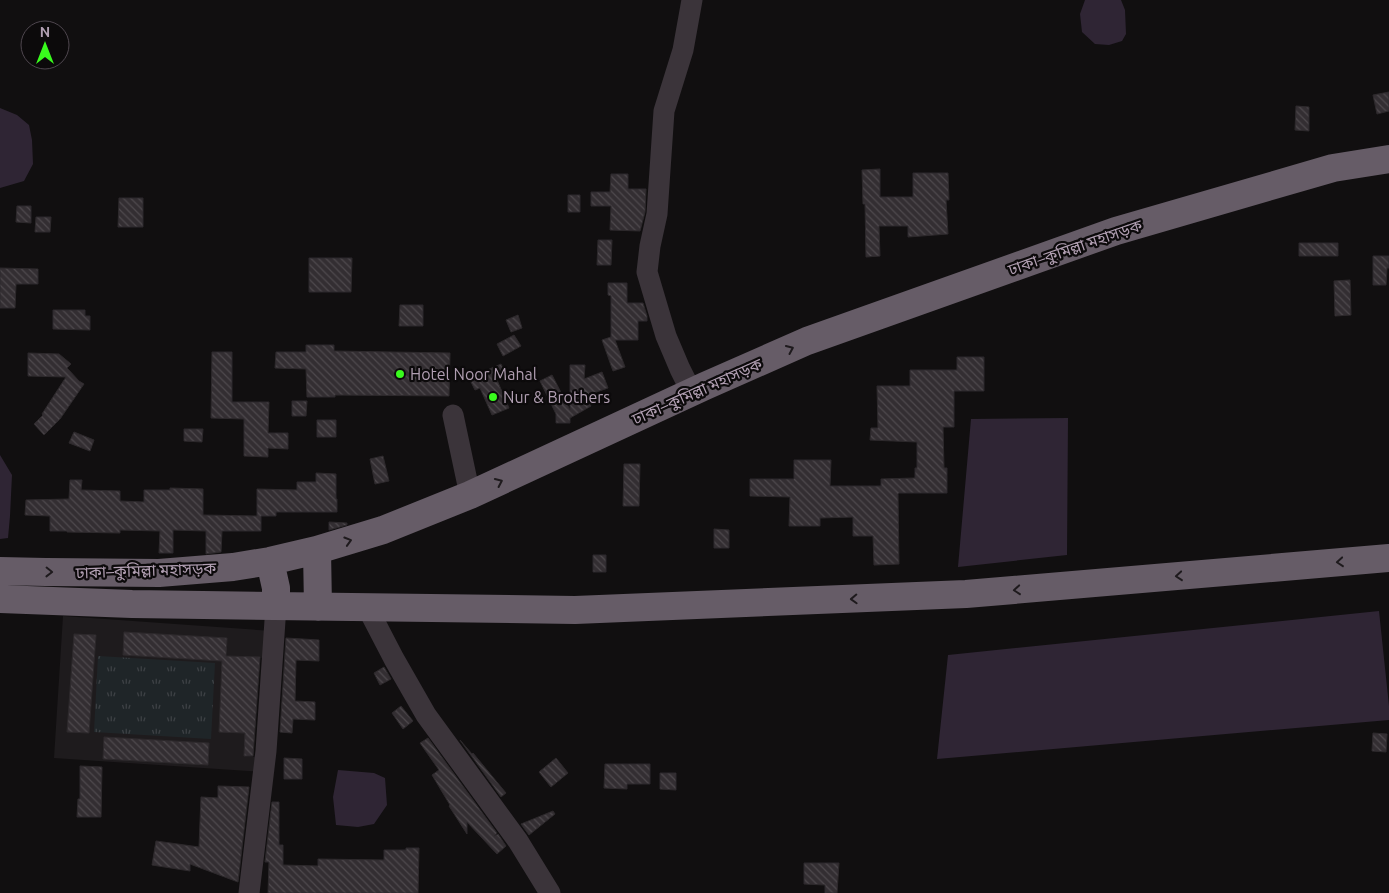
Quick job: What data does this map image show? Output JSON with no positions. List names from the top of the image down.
{
  "streets": {
    "highway": ["ঢাকা–কুমিল্লা মহাসড়ক"]
  },
  "places": ["Hotel Noor Mahal", "Nur & Brothers"],
  "north": "top"
}
